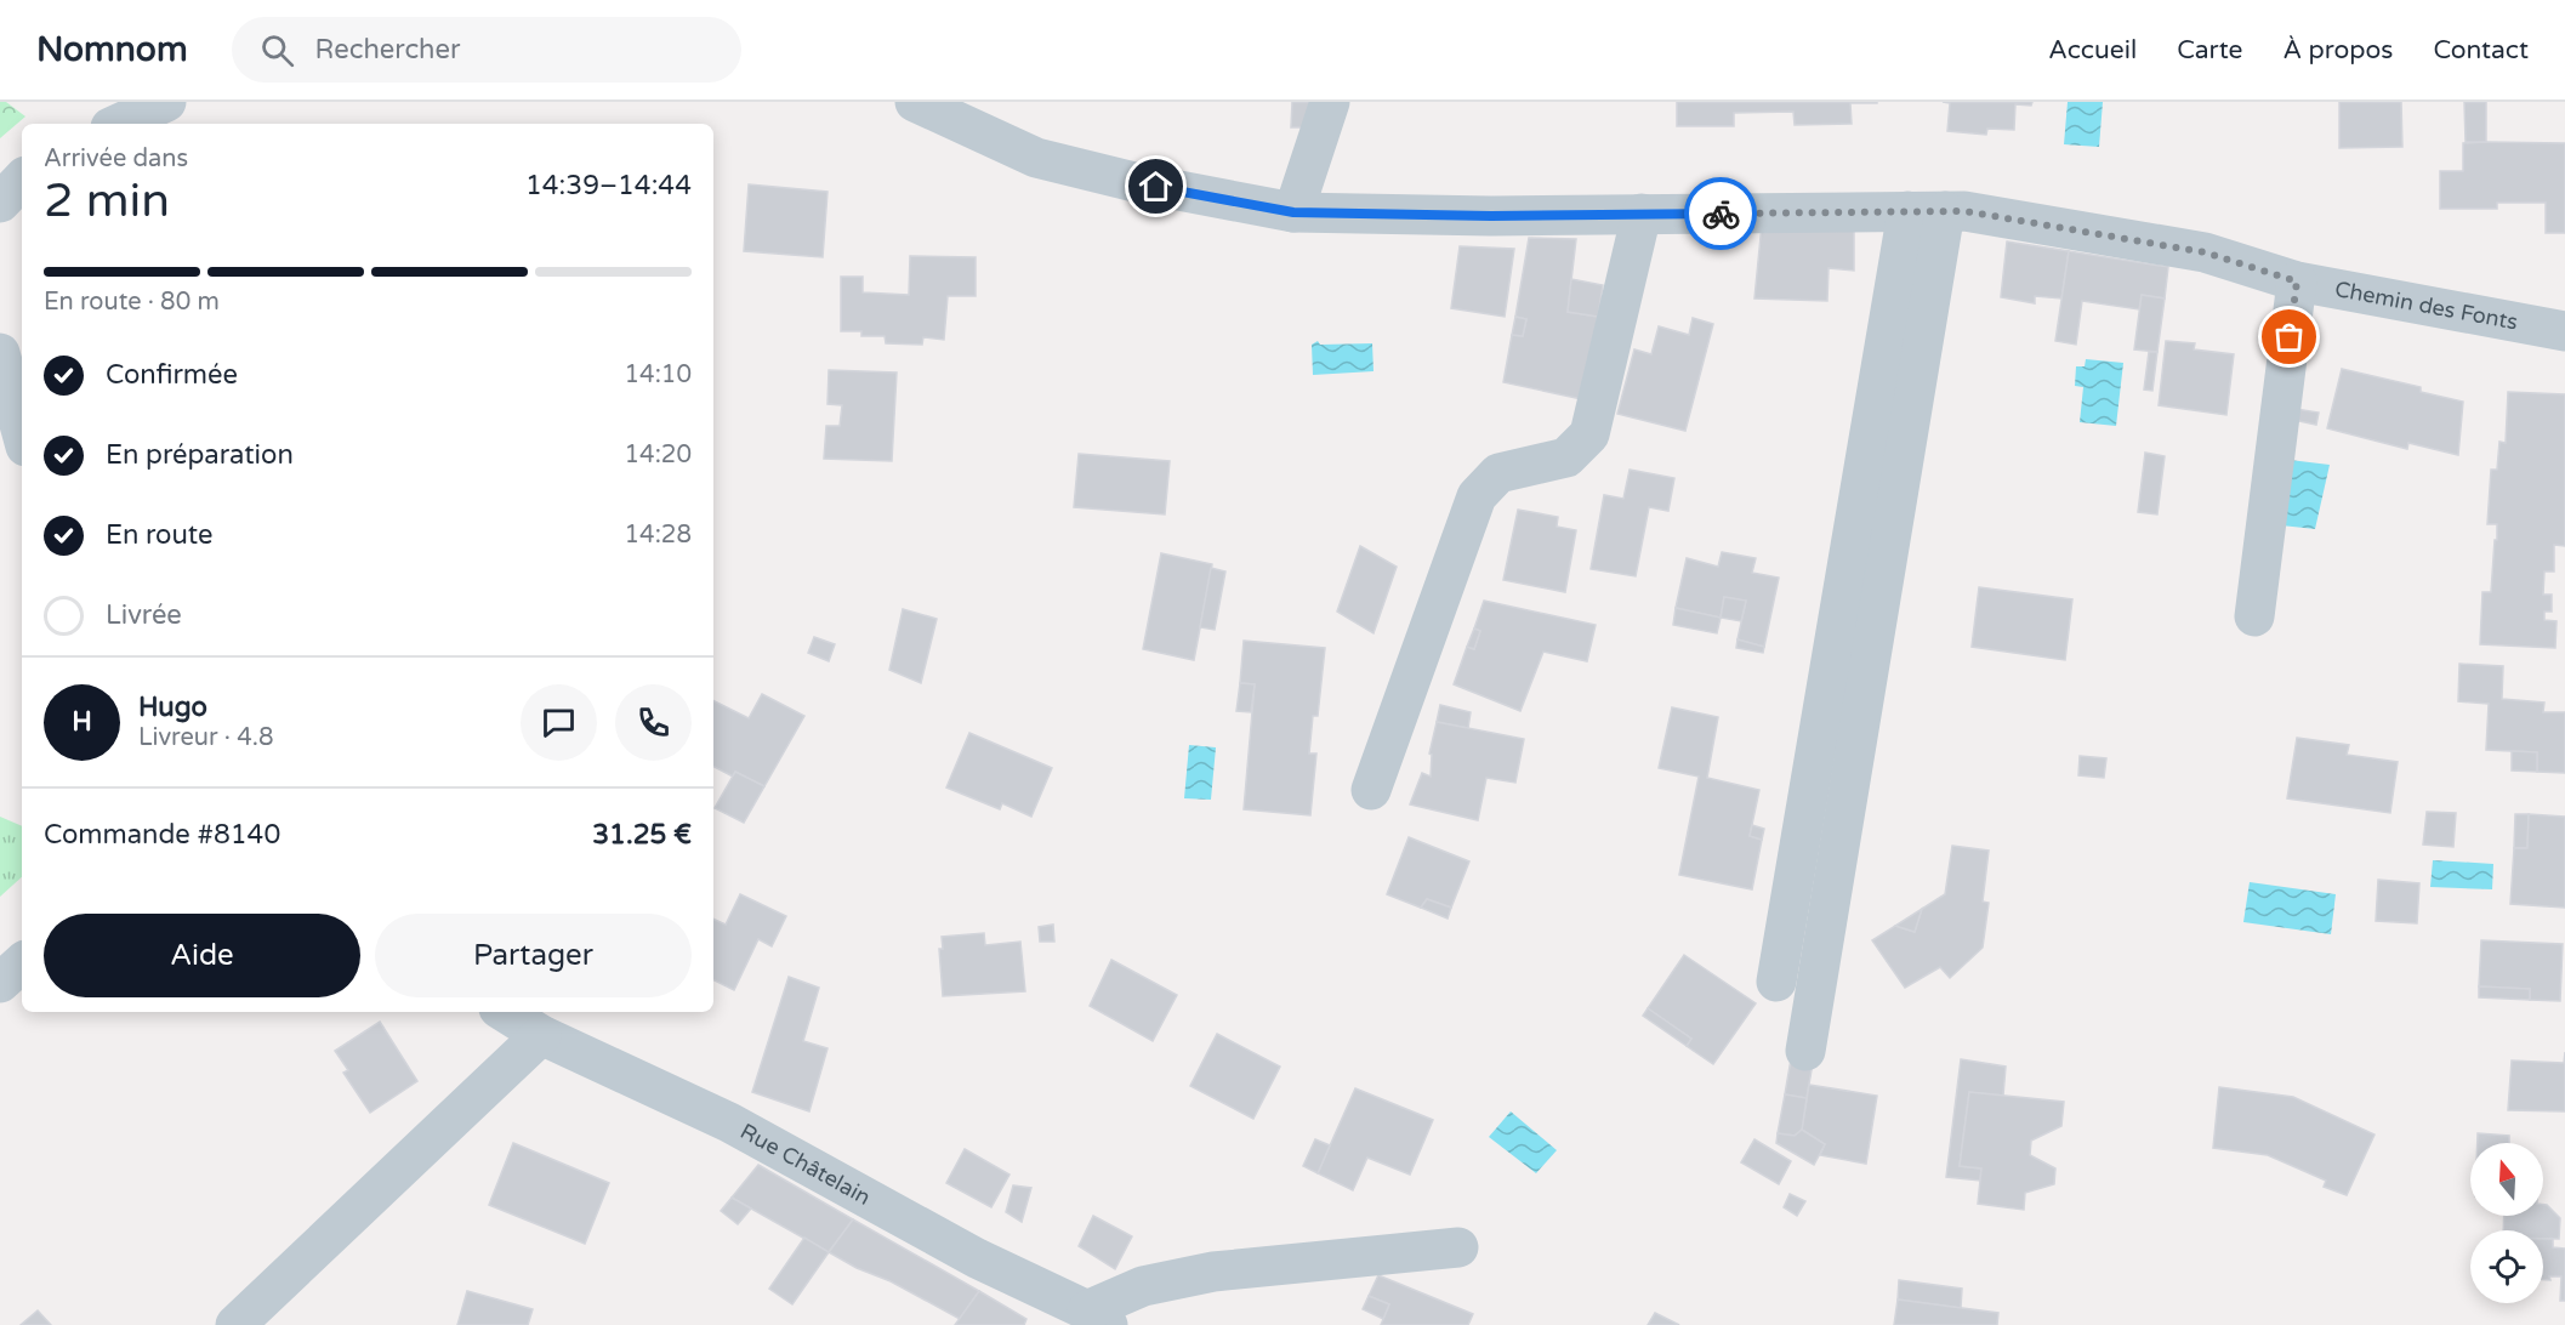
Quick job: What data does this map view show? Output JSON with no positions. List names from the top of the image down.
{
  "streets": {
    "street": ["Chemin des Fonts", "Rue Châtelain"]
  },
  "north": "top",
  "page": {
    "header": "Nomnom",
    "search": "Rechercher",
    "nav": [
      "Accueil",
      "Carte",
      "À propos",
      "Contact"
    ],
    "heading": ["2 min", "Arrivée dans", "14:39–14:44"],
    "panel": [
      "Hugo",
      "Livreur · 4.8",
      "Commande #8140",
      "31.25 €"
    ],
    "bar": "En route · 80 m",
    "list": [
      ["Confirmée", "14:10"],
      ["En préparation", "14:20"],
      ["En route", "14:28"],
      "Livrée"
    ],
    "round": "H",
    "buttons": ["Aide", "Partager"]
  }
}
